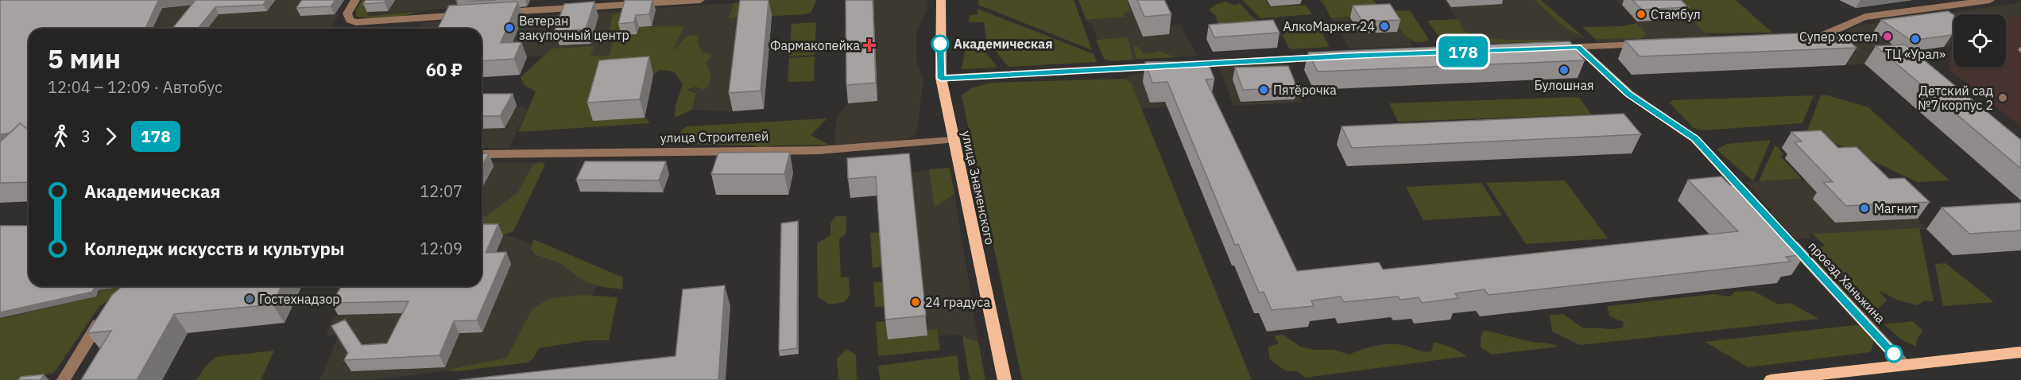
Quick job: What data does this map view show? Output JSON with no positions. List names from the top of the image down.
{
  "streets": {
    "main road": ["улица Знаменского"],
    "street": ["улица Строителей", "проезд Ханьжина"]
  },
  "crossings": [
    ["улица Строителей", "улица Знаменского"]
  ],
  "places": {
    "other": [
      "Стамбул",
      "АлкоМаркет 24",
      "Ветеран закупочный центр",
      "Супер хостел",
      "ТЦ «Урал»",
      "Академическая",
      "Булошная",
      "Пятёрочка",
      "Детский сад №7 корпус 2",
      "Магнит",
      "Гостехнадзор",
      "24 градуса"
    ],
    "health": ["Фармакопейка"]
  },
  "lines": ["bus line 178"],
  "page": {
    "on_map": "178",
    "heading": ["5 мин", "12:04 – 12:09 · Автобус", "60 ₽"],
    "legs": ["3", "178"],
    "list": [
      {
        "name": "Академическая",
        "value": "12:07"
      },
      {
        "name": "Колледж искусств и культуры",
        "value": "12:09"
      }
    ]
  }
}
